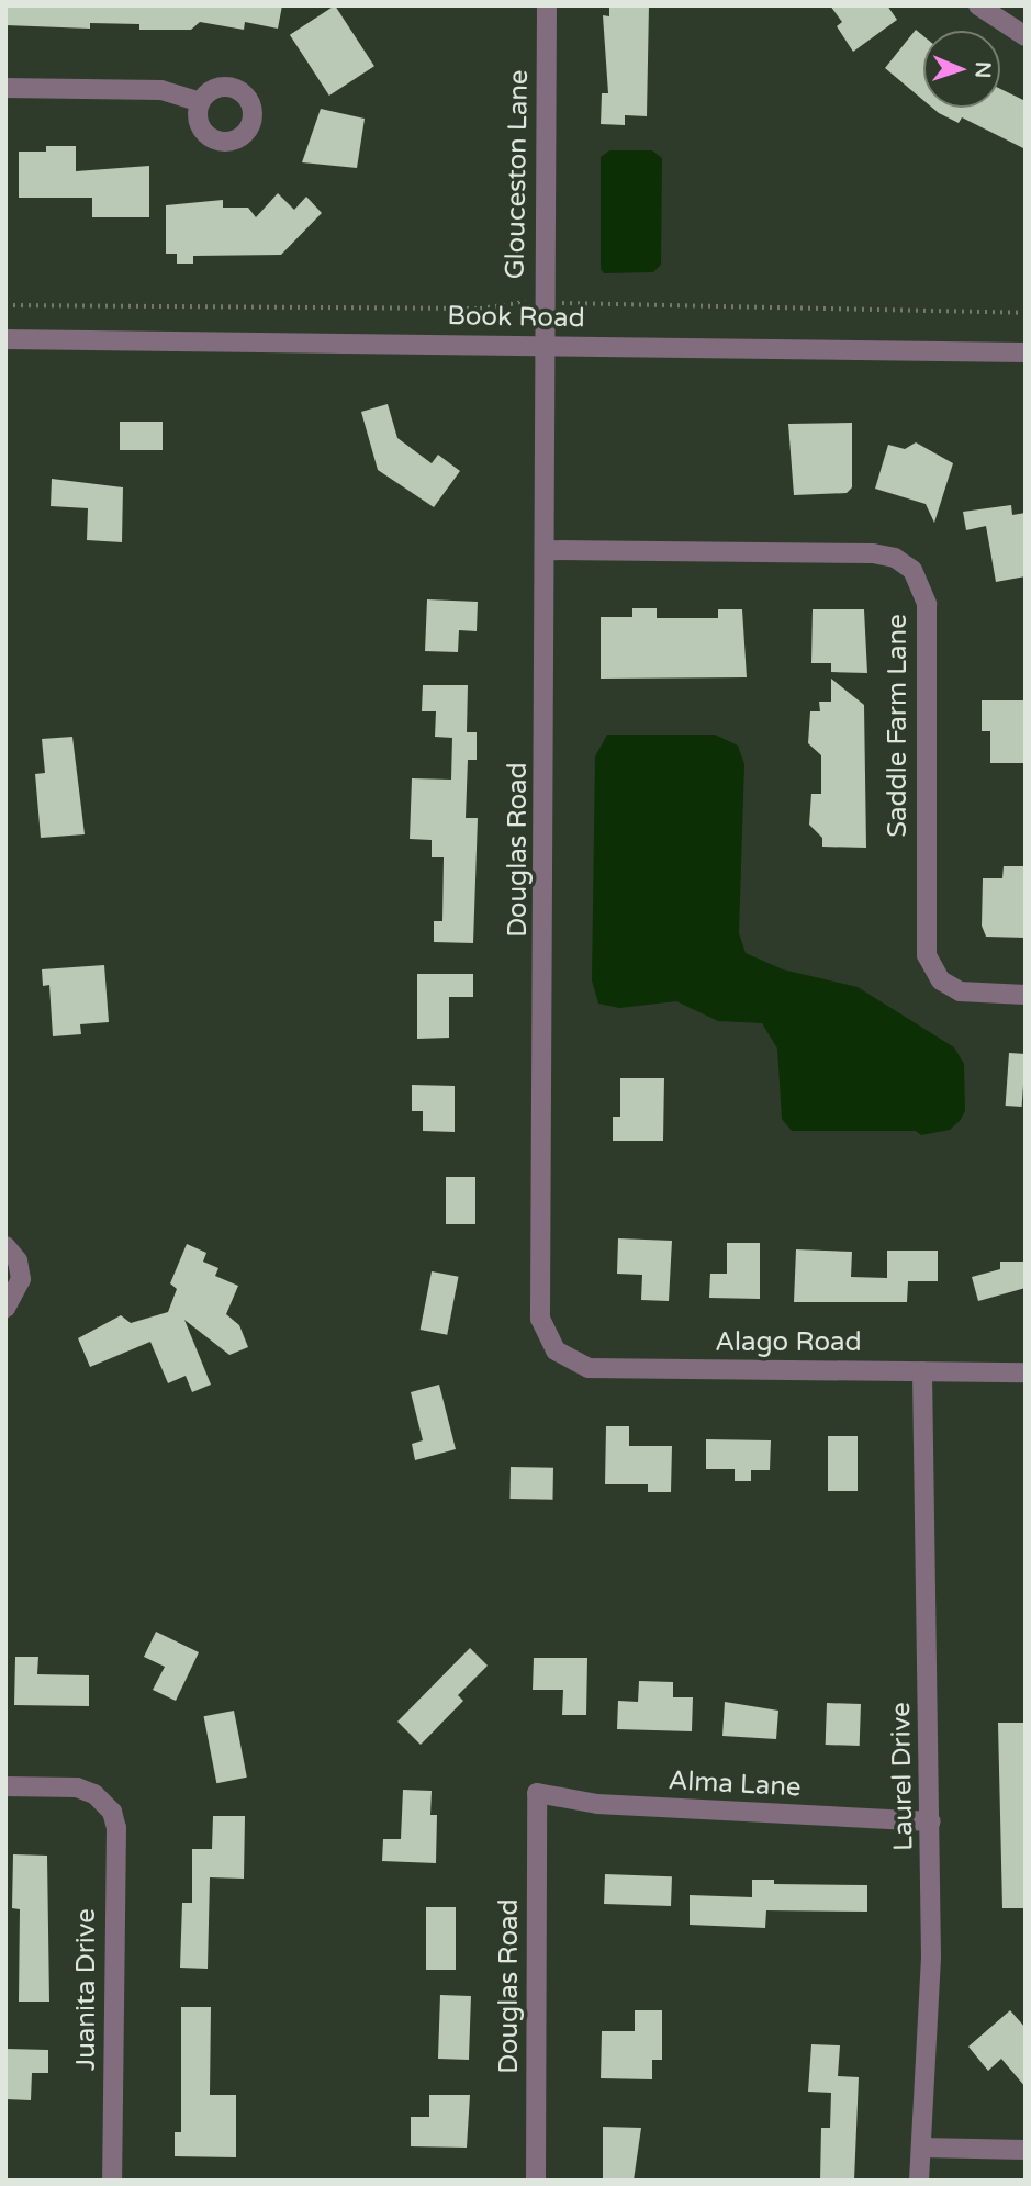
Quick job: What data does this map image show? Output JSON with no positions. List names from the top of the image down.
{
  "streets": {
    "street": [
      "Glouceston Lane",
      "Book Road",
      "Saddle Farm Lane",
      "Douglas Road",
      "Alago Road",
      "Laurel Drive",
      "Alma Lane",
      "Juanita Drive"
    ]
  },
  "crossings": [
    ["Glouceston Lane", "Book Road"],
    ["Glouceston Lane", "Douglas Road"],
    ["Book Road", "Douglas Road"],
    ["Saddle Farm Lane", "Douglas Road"],
    ["Douglas Road", "Alago Road"],
    ["Douglas Road", "Alma Lane"],
    ["Alago Road", "Laurel Drive"],
    ["Laurel Drive", "Alma Lane"]
  ],
  "north": "right"
}
